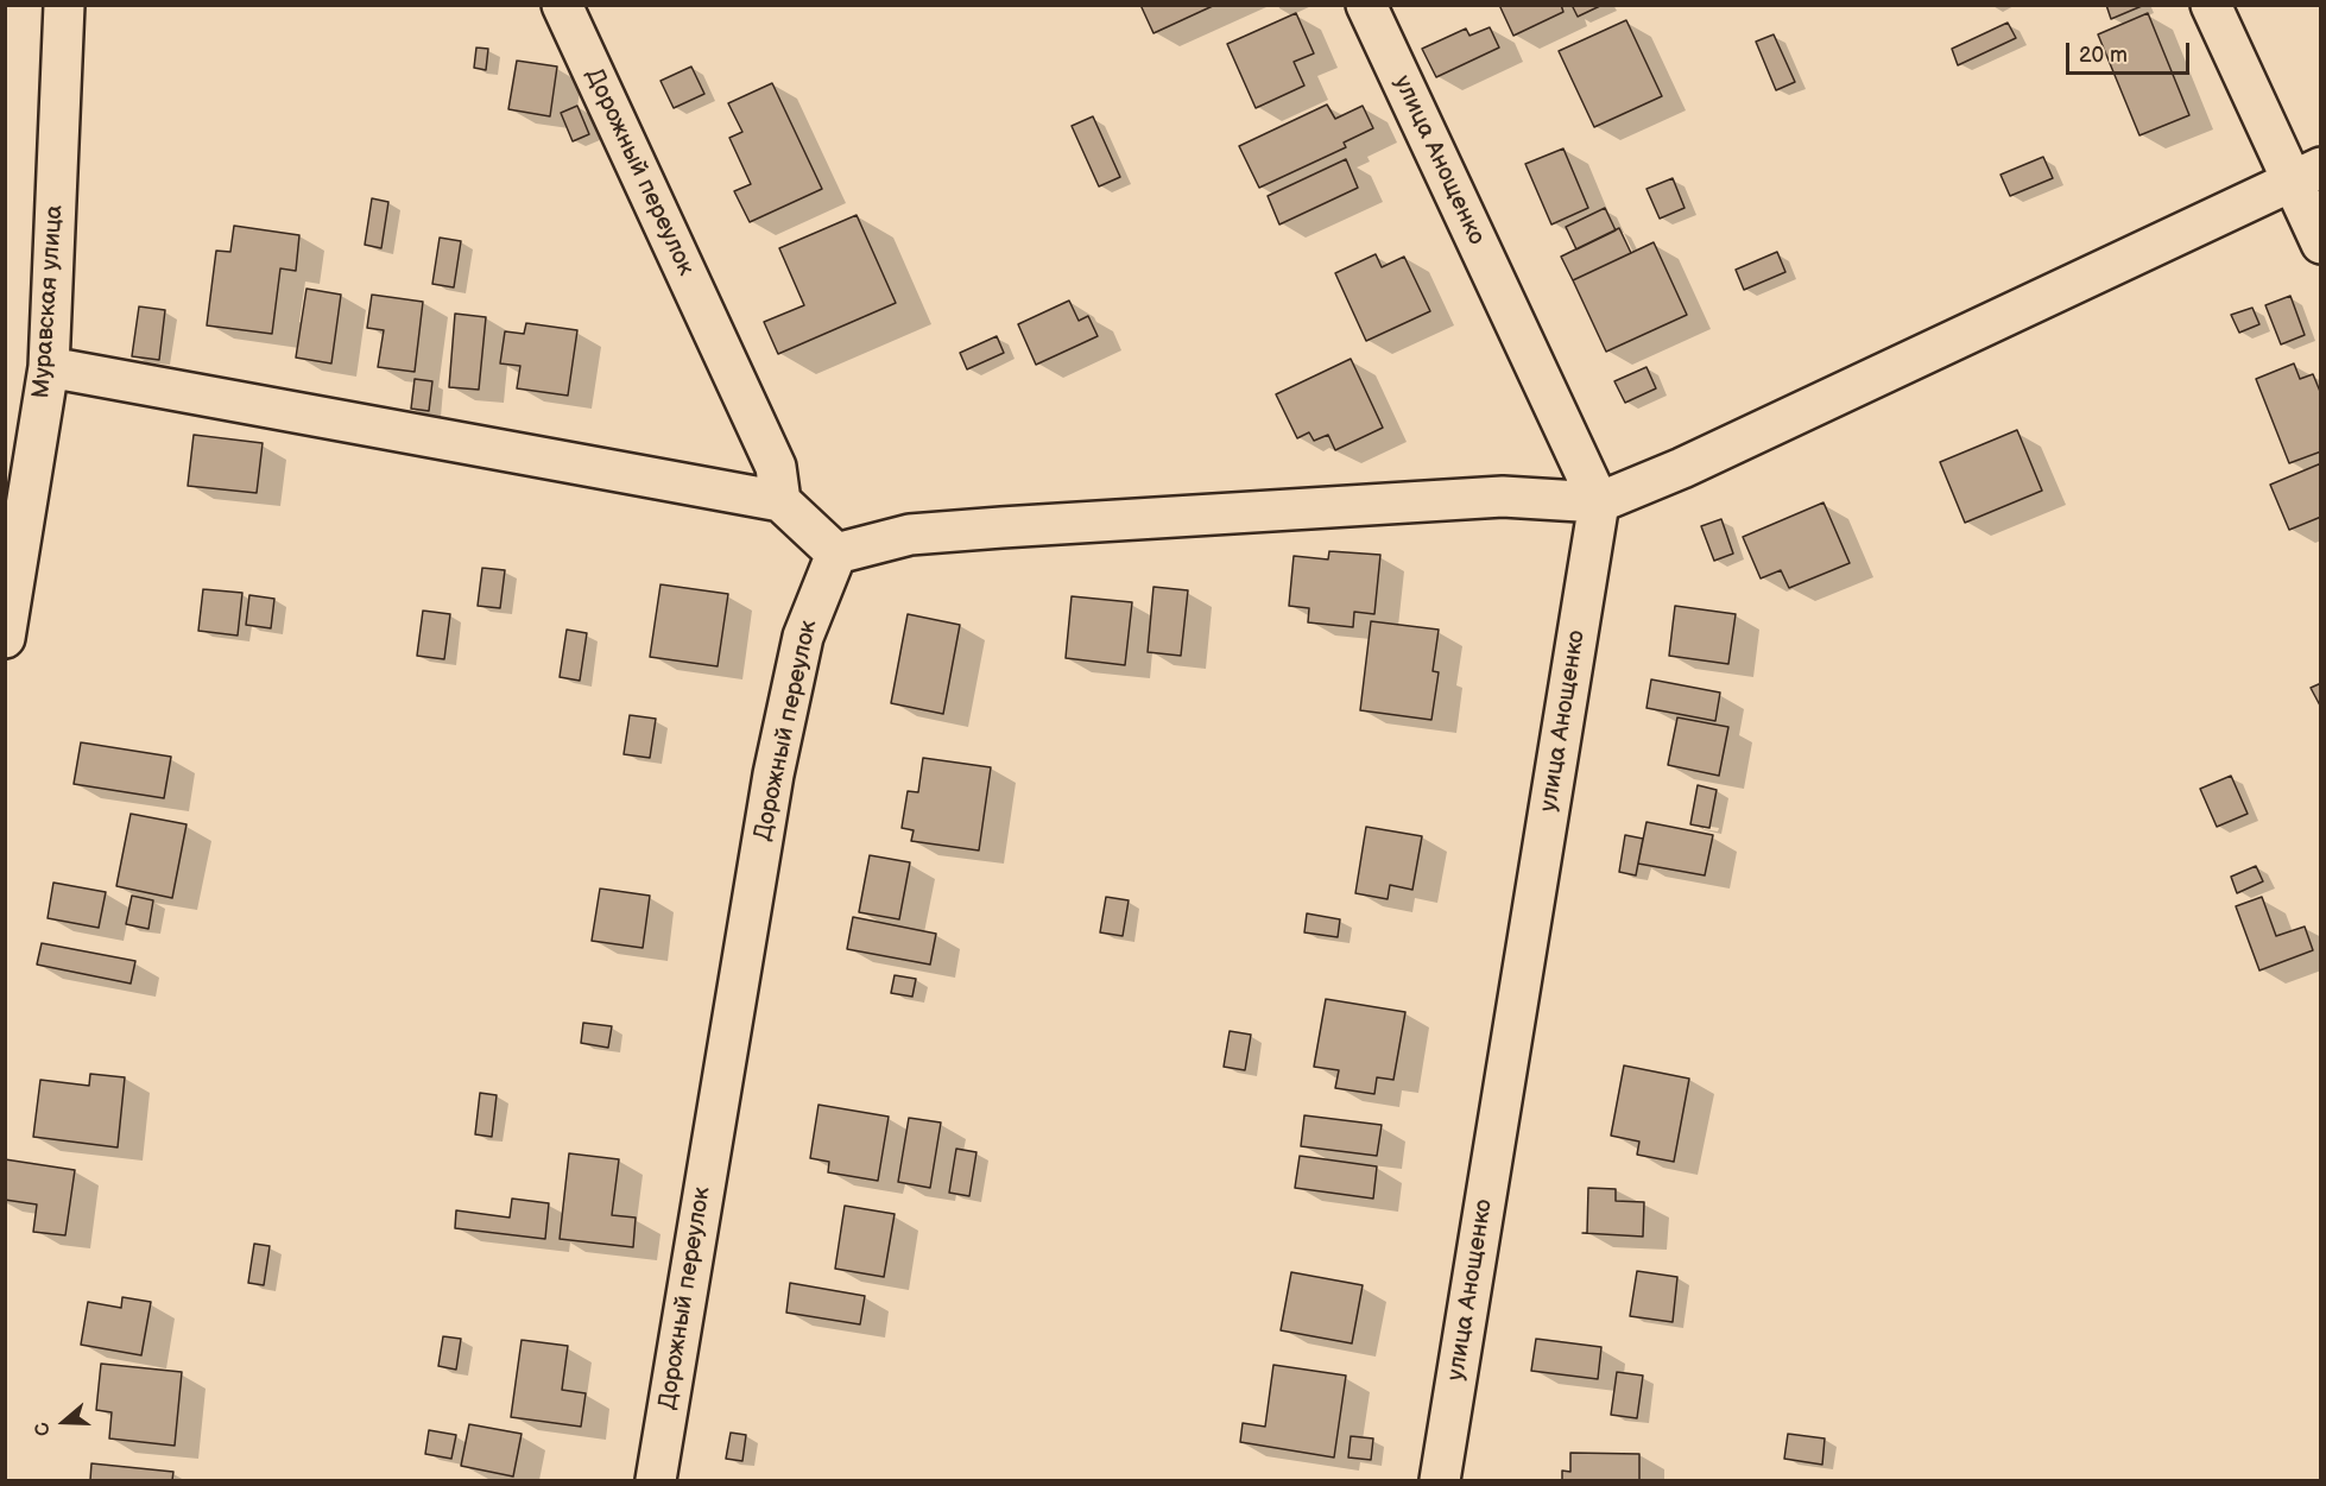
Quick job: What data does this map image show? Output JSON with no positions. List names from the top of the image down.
{
  "streets": {
    "street": ["улица Анощенко", "Дорожный переулок", "Муравская улица"]
  },
  "scale_bar": "20 m",
  "north": "left"
}
